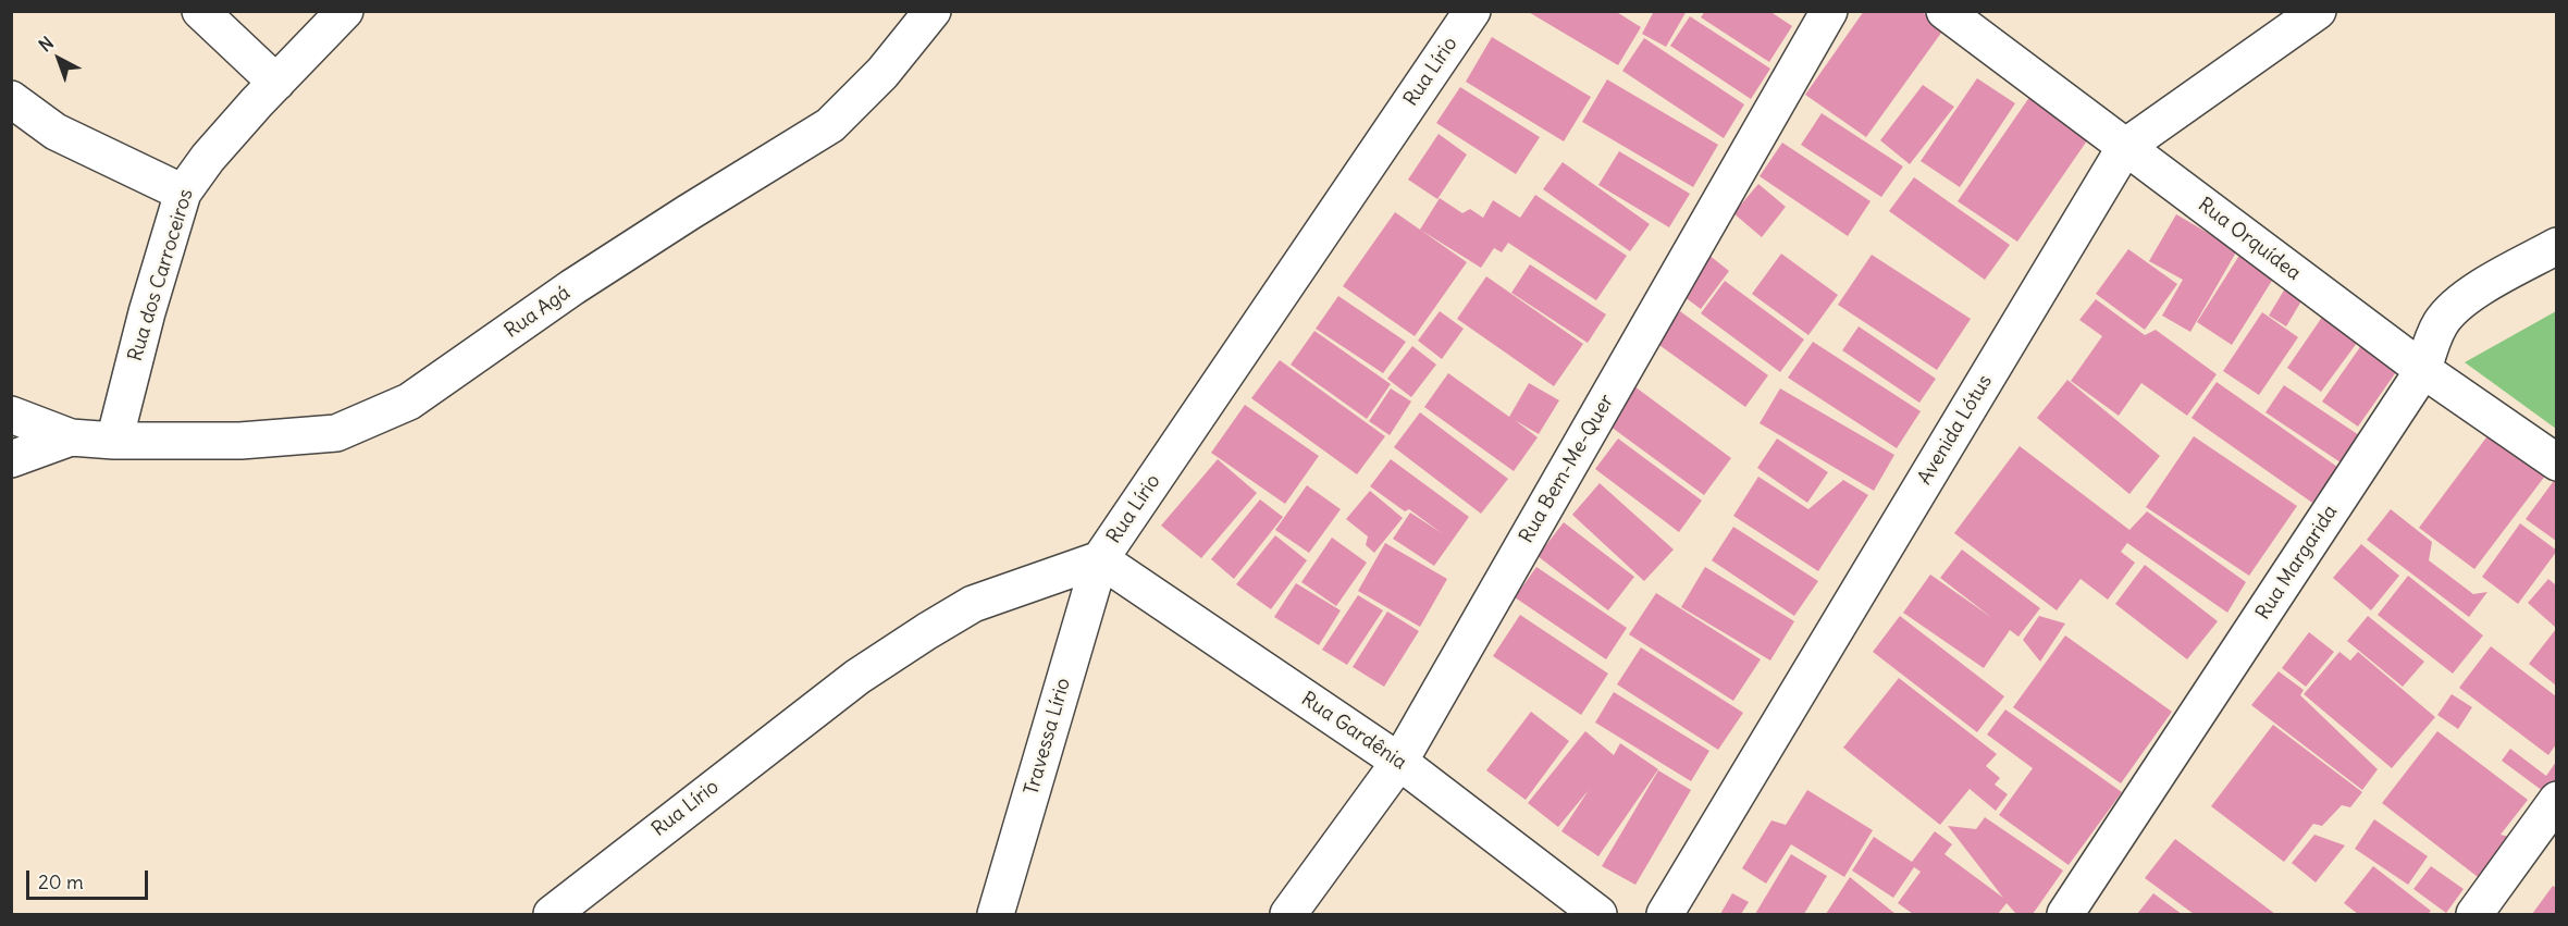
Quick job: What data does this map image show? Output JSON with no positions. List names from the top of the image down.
{
  "streets": {
    "street": [
      "Rua Lírio",
      "Rua Orquídea",
      "Rua dos Carroceiros",
      "Rua Agá",
      "Avenida Lótus",
      "Rua Bem-Me-Quer",
      "Rua Margarida",
      "Rua Gardênia",
      "Travessa Lírio"
    ]
  },
  "crossings": [
    ["Rua Lírio", "Rua Gardênia"],
    ["Rua Lírio", "Travessa Lírio"],
    ["Rua Orquídea", "Avenida Lótus"],
    ["Rua Orquídea", "Rua Margarida"],
    ["Rua dos Carroceiros", "Rua Agá"],
    ["Rua Bem-Me-Quer", "Rua Gardênia"],
    ["Rua Gardênia", "Travessa Lírio"]
  ],
  "scale_bar": "20 m",
  "north": "top left"
}
